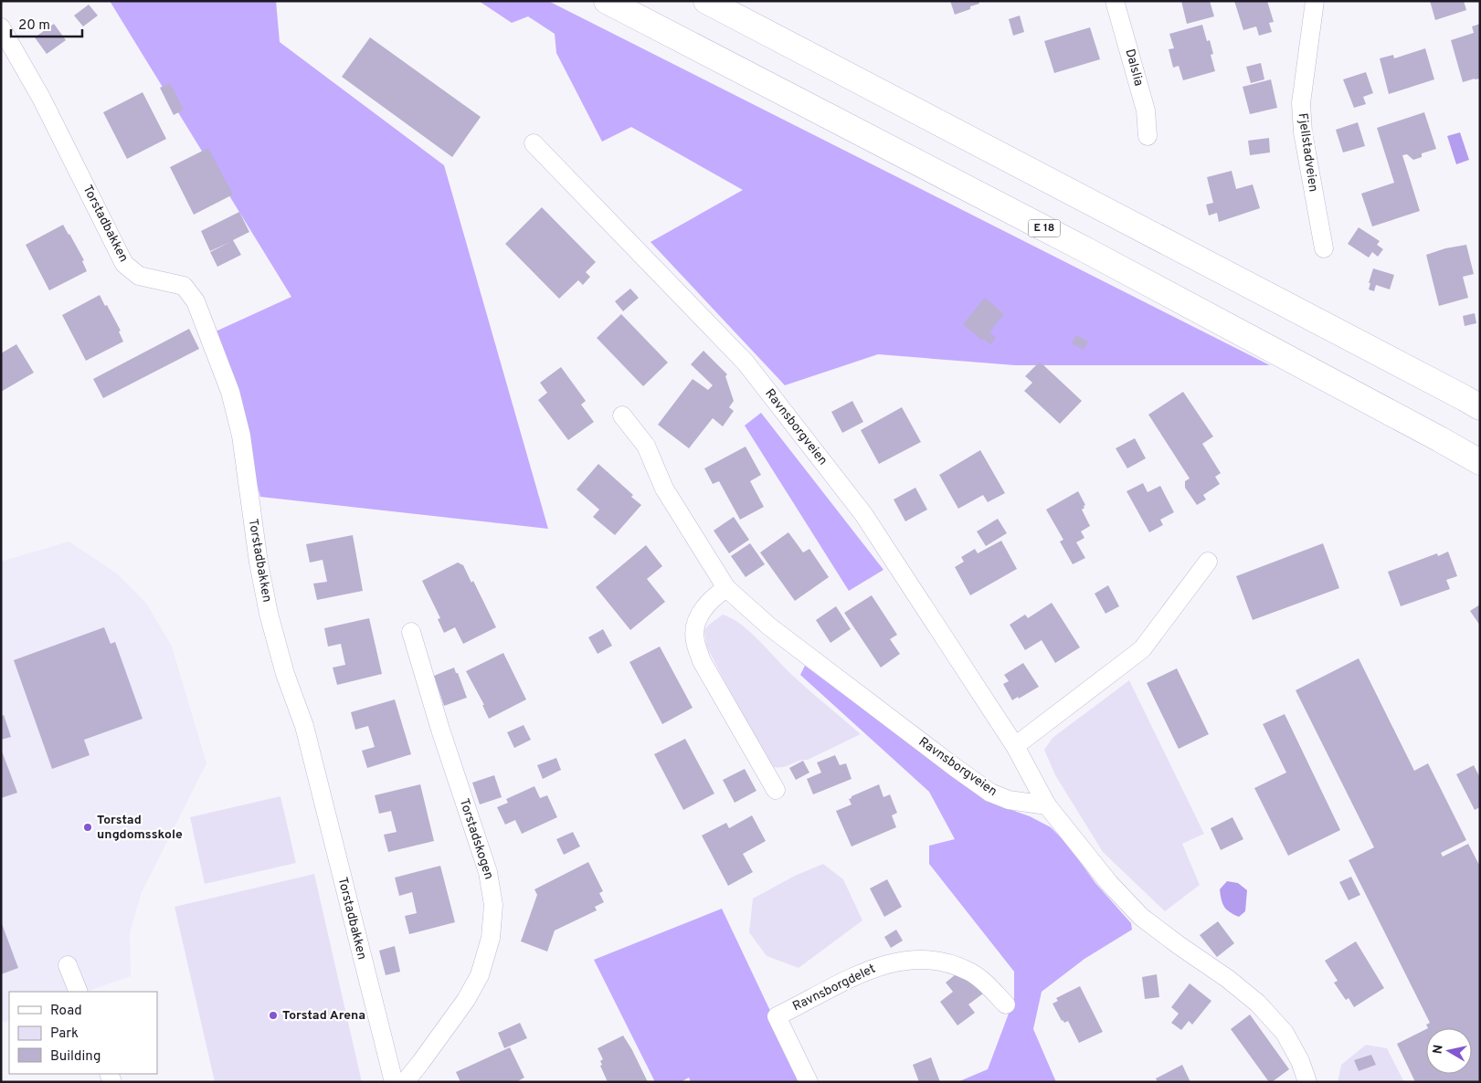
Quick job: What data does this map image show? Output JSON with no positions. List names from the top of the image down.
{
  "streets": {
    "highway": ["E 18"],
    "street": [
      "Dalslia",
      "Fjellstadveien",
      "Torstadbakken",
      "Ravnsborgveien",
      "Torstadskogen",
      "Ravnsborgdelet"
    ]
  },
  "places": ["Torstad ungdomsskole", "Torstad Arena"],
  "legend": ["Road", "Park", "Building"],
  "scale_bar": "20 m",
  "north": "left"
}
